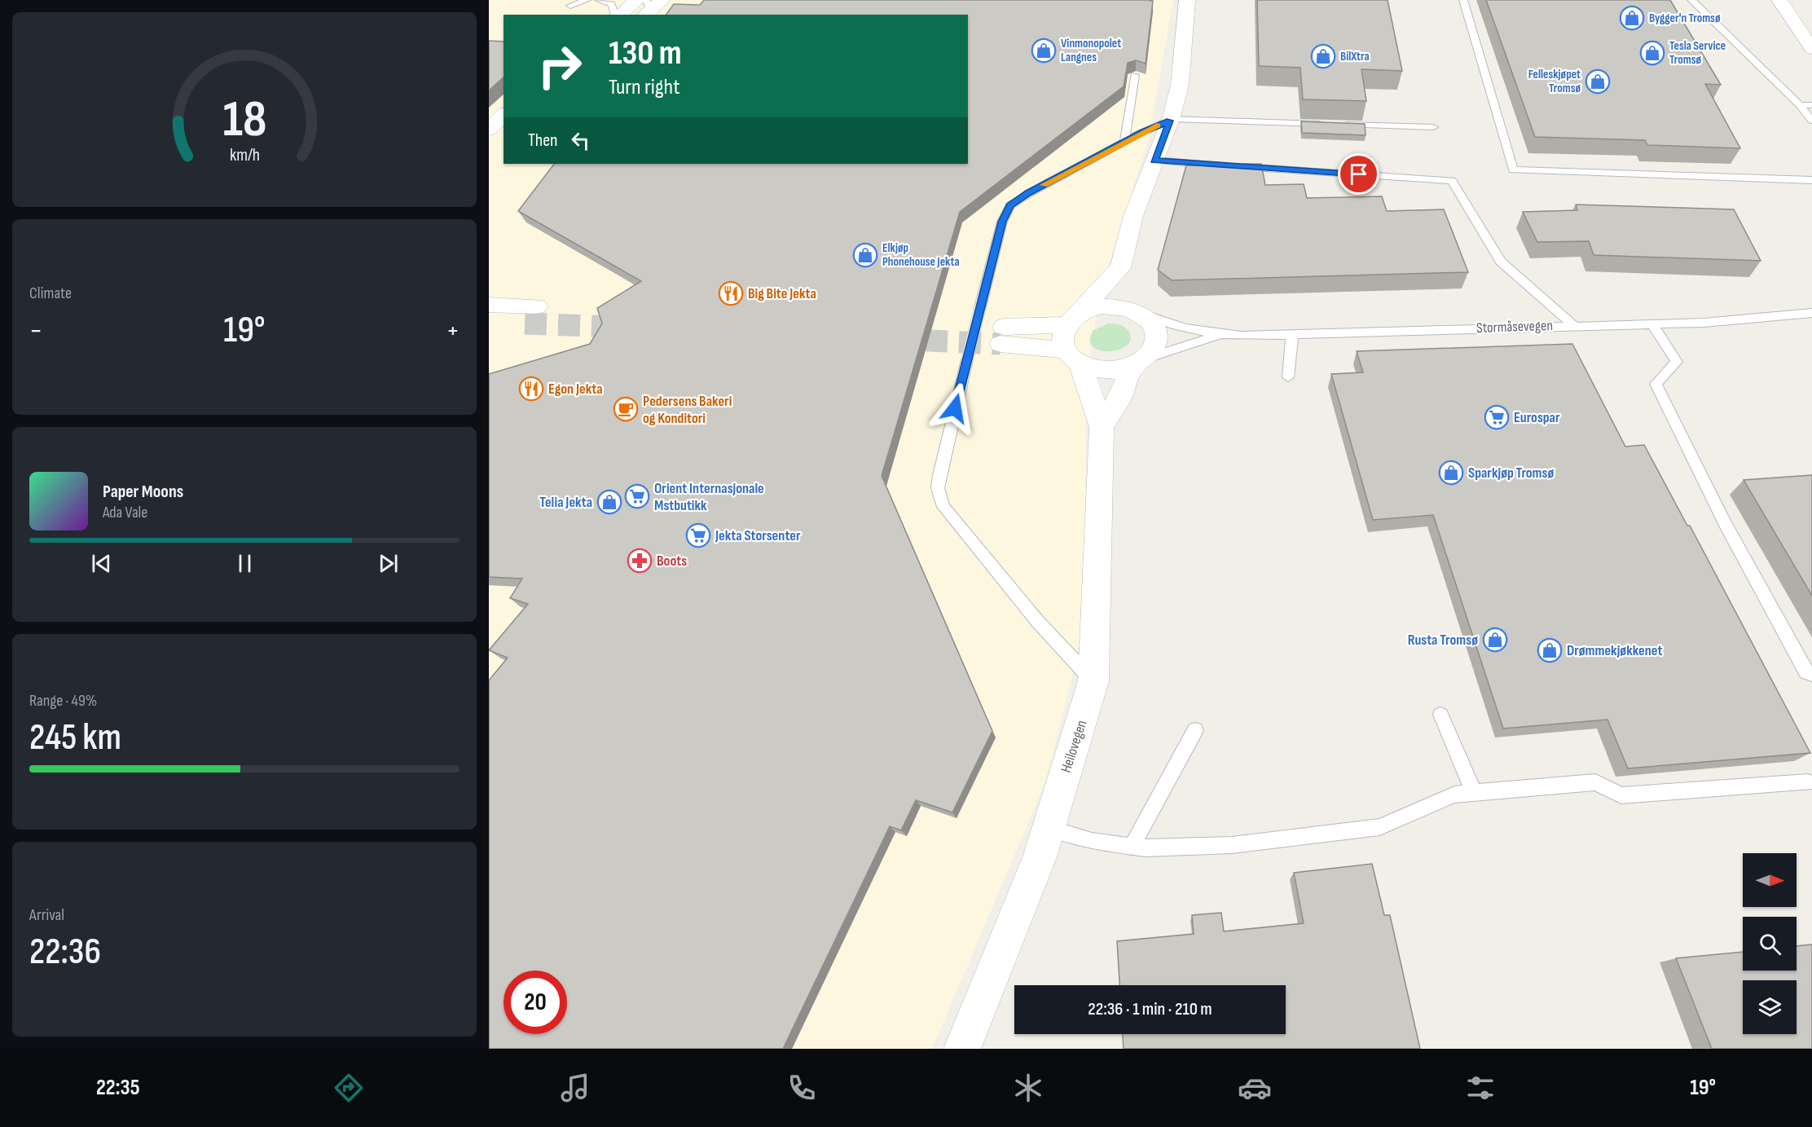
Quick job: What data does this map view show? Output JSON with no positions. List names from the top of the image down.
{
  "streets": {
    "street": ["Heilovegen"],
    "lane": ["Stormåsevegen"]
  },
  "places": {
    "shop": [
      "Bygger'n Tromsø",
      "Vinmonopolet Langnes",
      "Tesla Service Tromsø",
      "BilXtra",
      "Felleskjøpet Tromsø",
      "Elkjøp Phonehouse Jekta",
      "Sparkjøp Tromsø",
      "Telia Jekta",
      "Rusta Tromsø",
      "Drømmekjøkkenet"
    ],
    "restaurant": ["Big Bite Jekta", "Egon Jekta"],
    "cafe": ["Pedersens Bakeri og Konditori"],
    "supermarket": ["Eurospar", "Orient Internasjonale Mstbutikk", "Jekta Storsenter"],
    "pharmacy": ["Boots"]
  },
  "north": "right",
  "page": {
    "turn": ["130 m", "Turn right"],
    "then": "Then",
    "tile": [
      "Climate",
      ["Range · 49%", "245 km"],
      ["Arrival", "22:36"]
    ],
    "heat": ["−", "19°", "+"],
    "song": ["Paper Moons", "Ada Vale"],
    "limit": "20",
    "trip": "22:36 · 1 min · 210 m",
    "tabs": ["22:35", "19°"],
    "gauge": ["18", "km/h"]
  }
}
